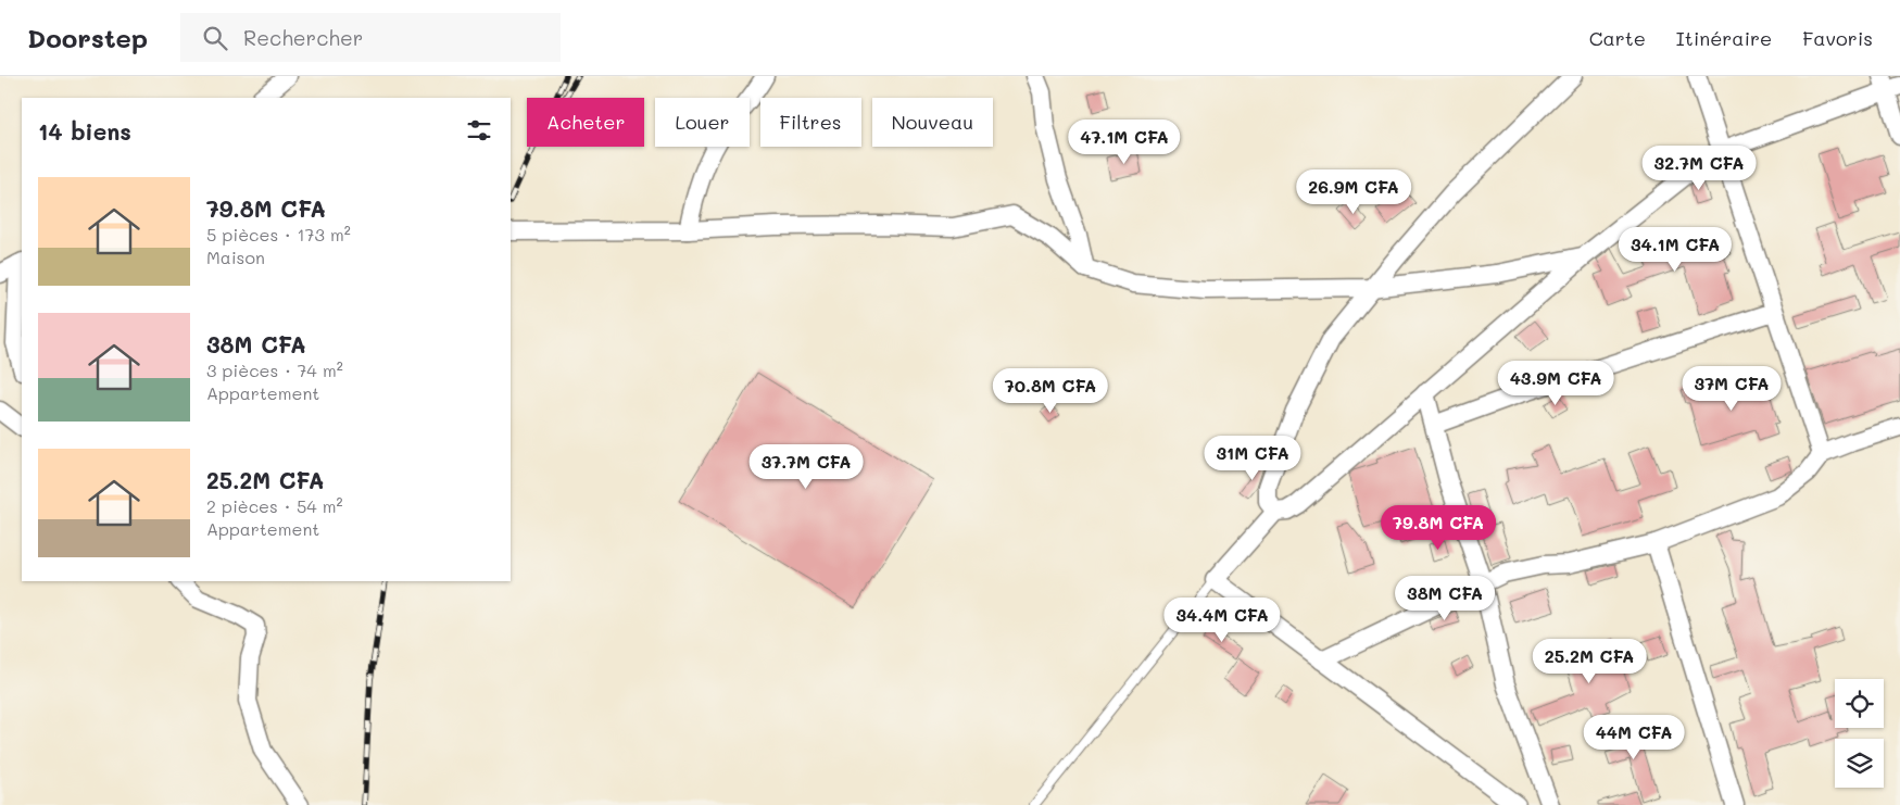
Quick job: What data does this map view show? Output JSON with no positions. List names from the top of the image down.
{
  "page": {
    "header": "Doorstep",
    "search": "Rechercher",
    "nav": ["Carte", "Itinéraire", "Favoris"],
    "chip": [
      "Acheter",
      "Louer",
      "Filtres",
      "Nouveau"
    ],
    "heading": "14 biens",
    "price": [
      "47.1M CFA",
      "32.7M CFA",
      "26.9M CFA",
      "34.1M CFA",
      "43.9M CFA",
      "37M CFA",
      "70.8M CFA",
      "31M CFA",
      "37.7M CFA",
      "79.8M CFA",
      "38M CFA",
      "34.4M CFA",
      "25.2M CFA",
      "44M CFA"
    ],
    "list": [
      {
        "name": "79.8M CFA",
        "note": "5 pièces · 173 m² · Maison"
      },
      {
        "name": "38M CFA",
        "note": "3 pièces · 74 m² · Appartement"
      },
      {
        "name": "25.2M CFA",
        "note": "2 pièces · 54 m² · Appartement"
      }
    ]
  }
}
